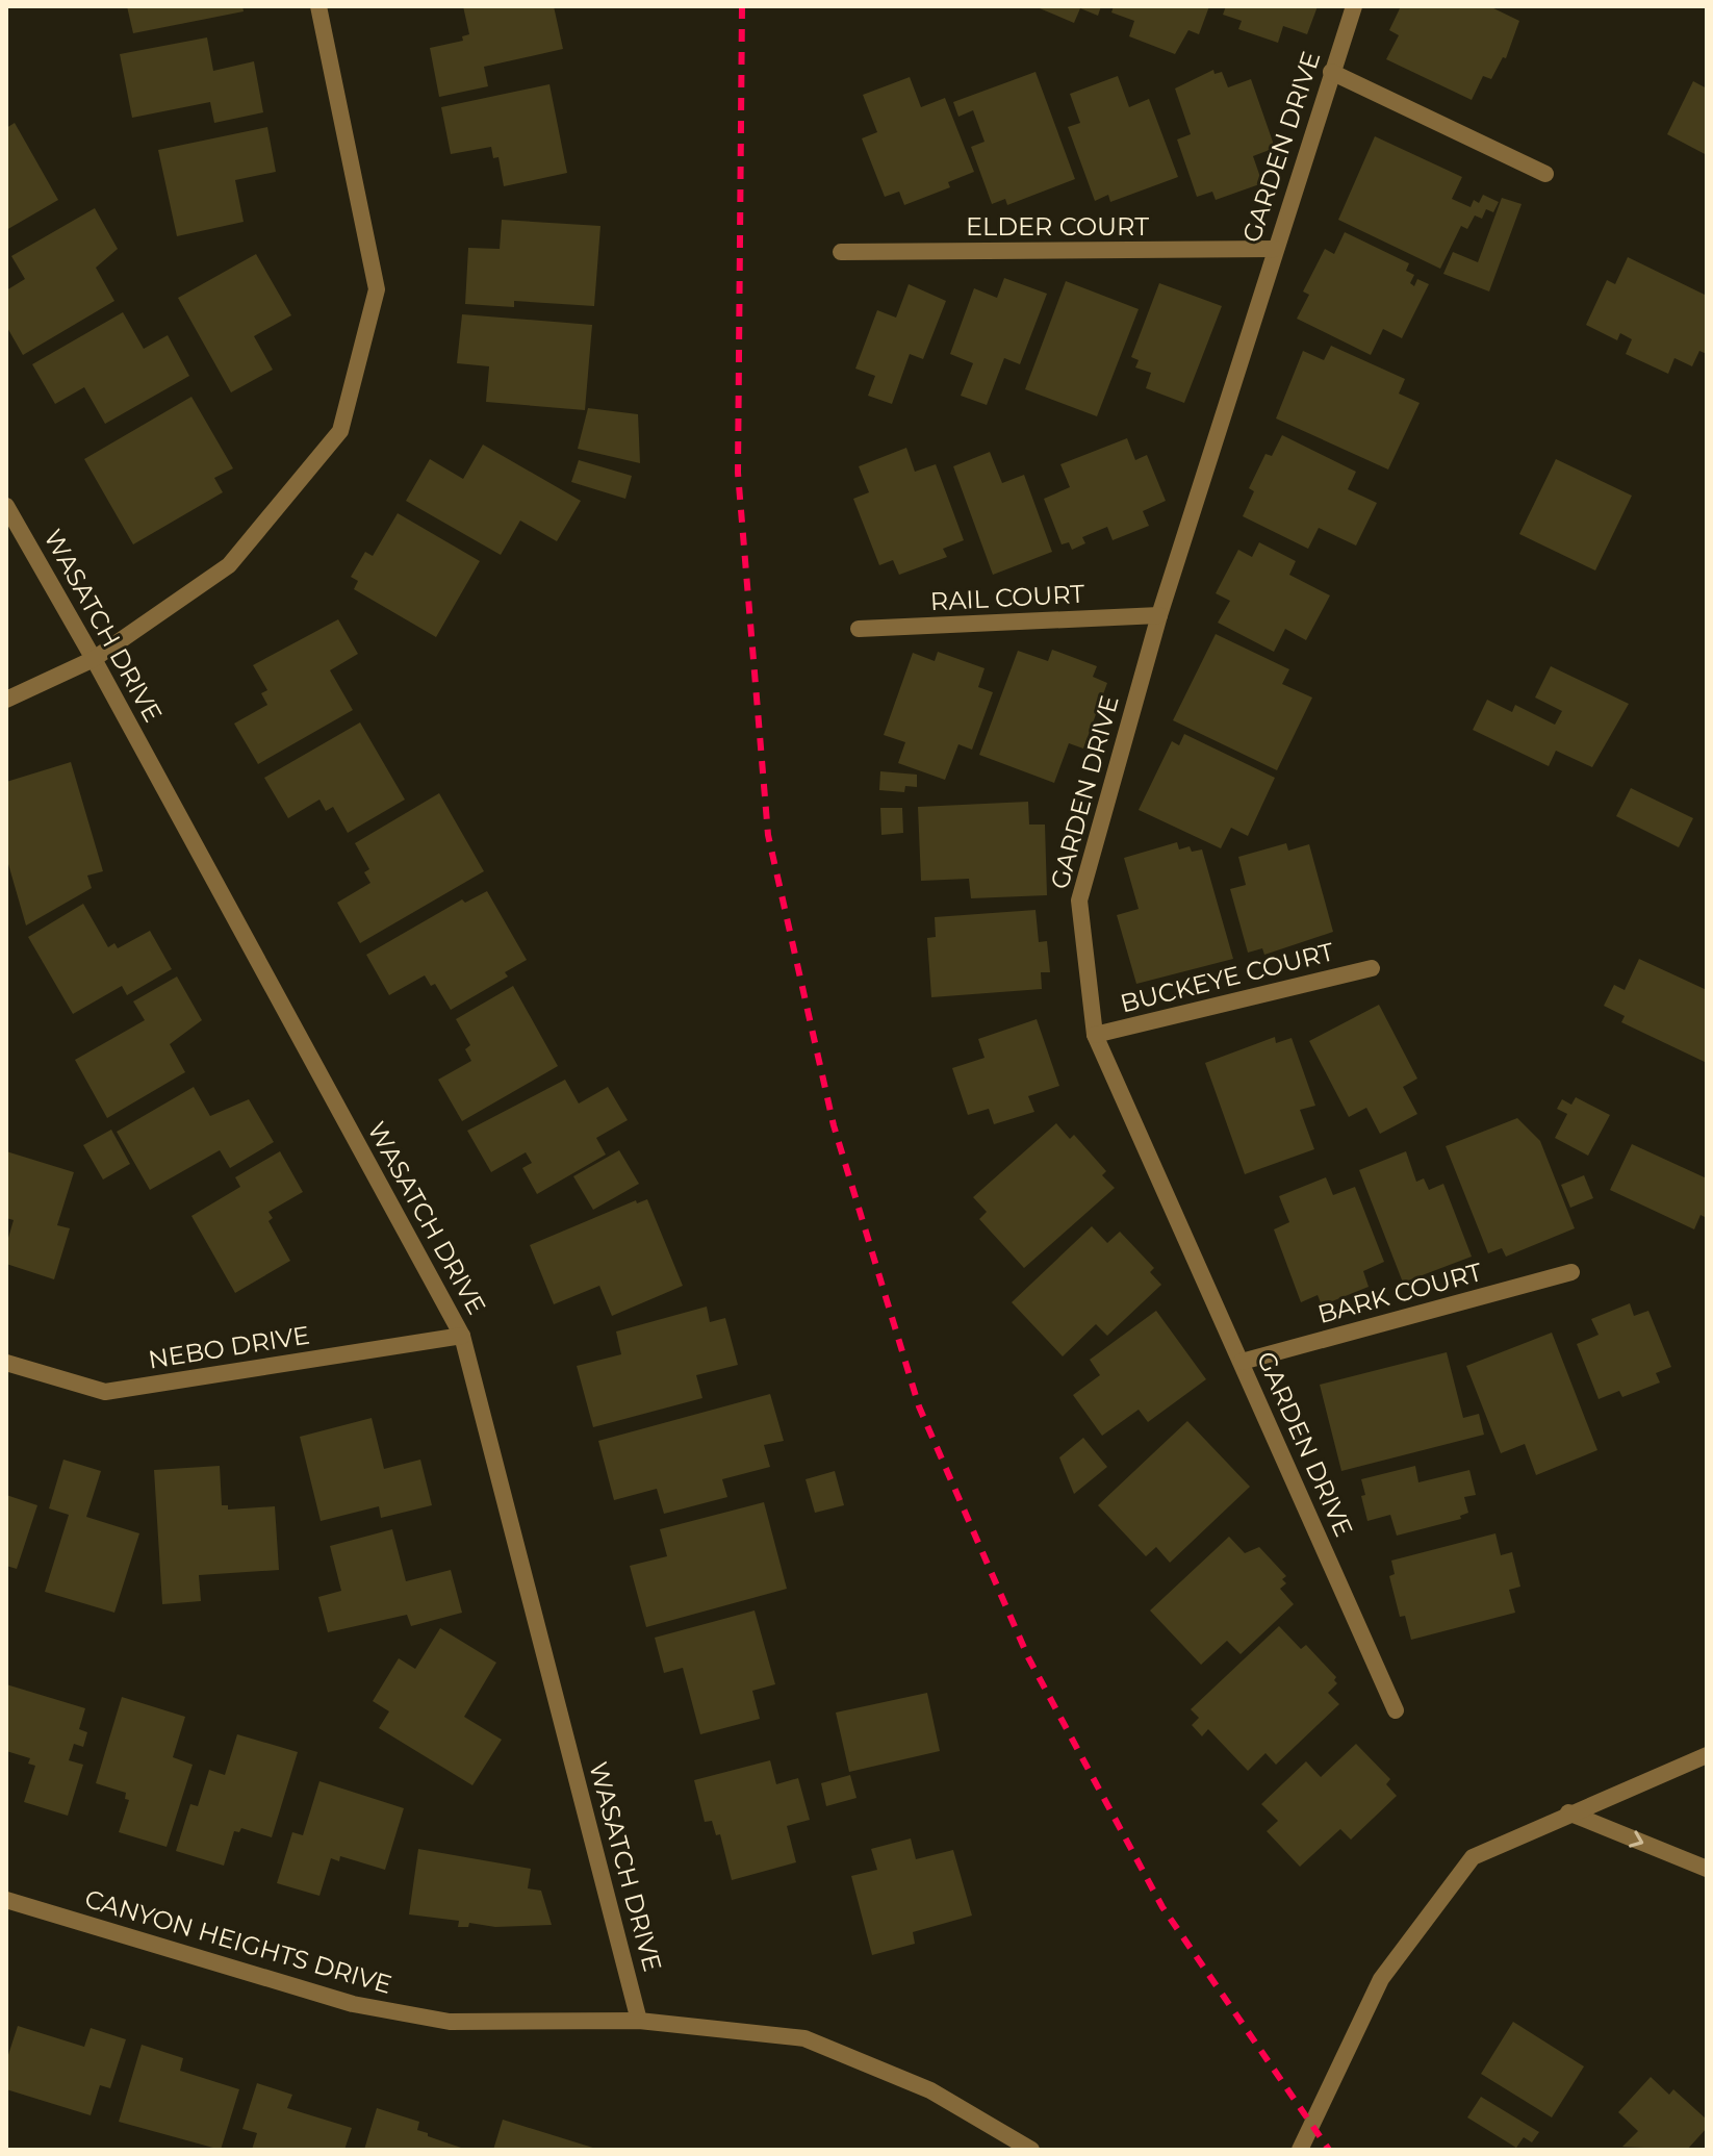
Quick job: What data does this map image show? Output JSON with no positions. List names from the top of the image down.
{
  "streets": {
    "street": [
      "GARDEN DRIVE",
      "ELDER COURT",
      "RAIL COURT",
      "WASATCH DRIVE",
      "BUCKEYE COURT",
      "BARK COURT",
      "NEBO DRIVE",
      "CANYON HEIGHTS DRIVE"
    ]
  },
  "crossings": [
    ["GARDEN DRIVE", "ELDER COURT"],
    ["GARDEN DRIVE", "RAIL COURT"],
    ["GARDEN DRIVE", "BUCKEYE COURT"],
    ["GARDEN DRIVE", "BARK COURT"],
    ["WASATCH DRIVE", "NEBO DRIVE"],
    ["WASATCH DRIVE", "CANYON HEIGHTS DRIVE"]
  ]
}
